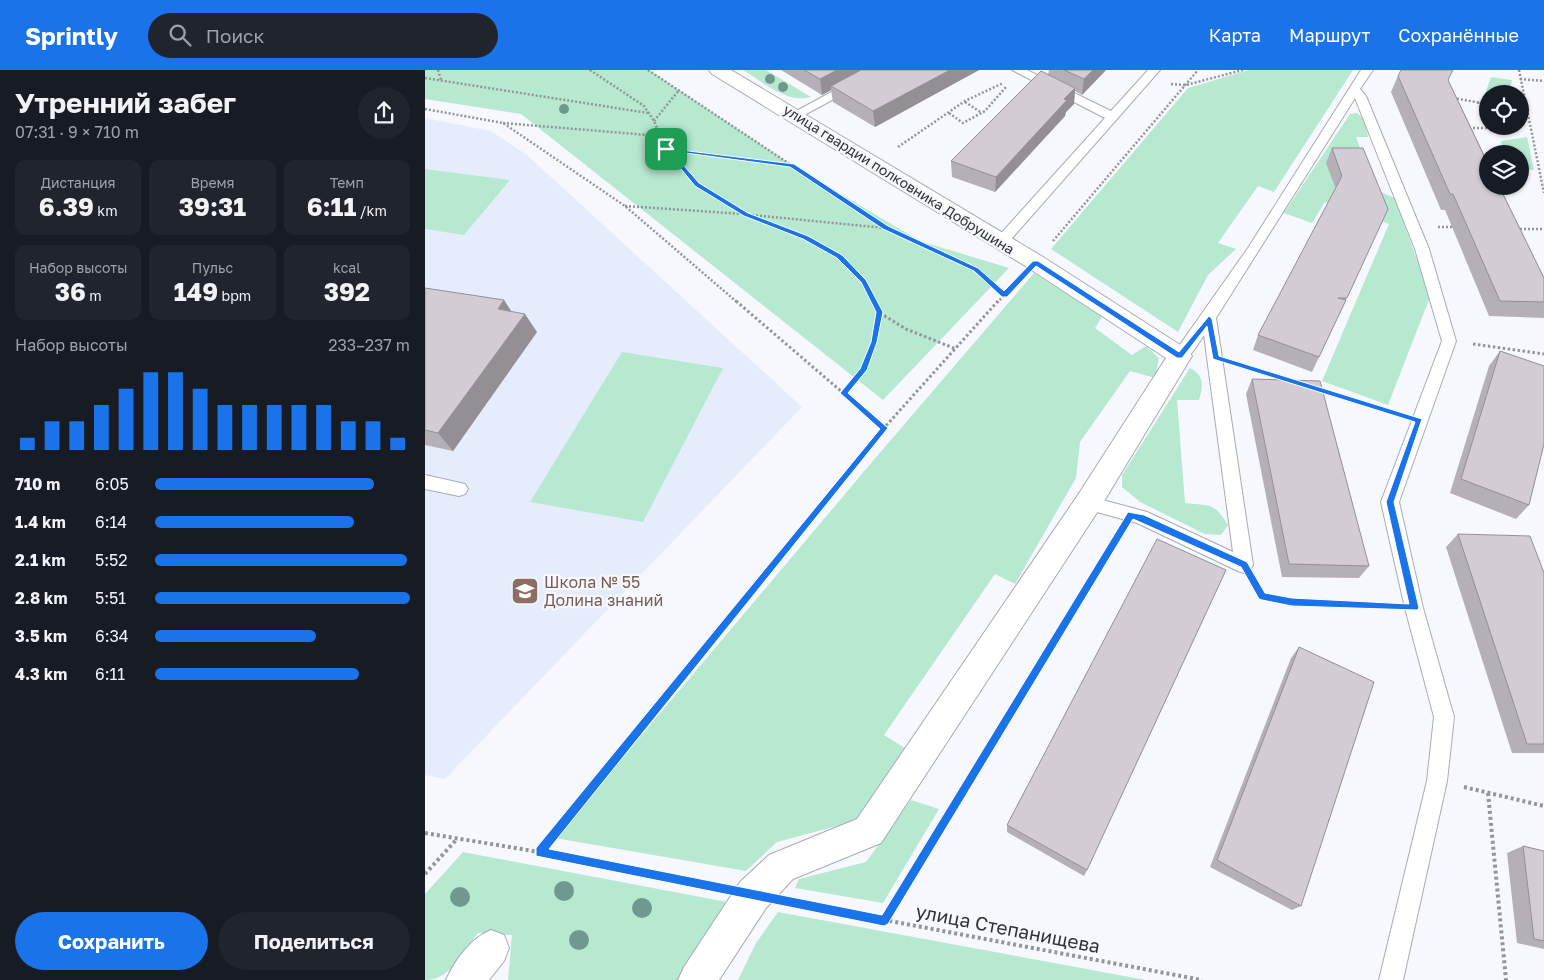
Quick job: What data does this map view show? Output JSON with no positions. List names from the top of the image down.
{
  "streets": {
    "street": ["улица гвардии полковника Добрушина"],
    "path": ["улица Степанищева"]
  },
  "places": {
    "school or university": ["Школа № 55 Долина знаний"]
  },
  "page": {
    "header": "Sprintly",
    "search": "Поиск",
    "nav": ["Карта", "Маршрут", "Сохранённые"],
    "heading": ["Утренний забег", "07:31 · 9 × 710 m"],
    "stats": [
      ["Дистанция", "6.39 km"],
      ["Время", "39:31"],
      ["Темп", "6:11 /km"],
      ["Набор высоты", "36 m"],
      ["Пульс", "149 bpm"],
      ["kcal", "392"]
    ],
    "chart": ["Набор высоты", "233–237 m"],
    "list": [
      {
        "name": "710 m",
        "note": "6:05"
      },
      {
        "name": "1.4 km",
        "note": "6:14"
      },
      {
        "name": "2.1 km",
        "note": "5:52"
      },
      {
        "name": "2.8 km",
        "note": "5:51"
      },
      {
        "name": "3.5 km",
        "note": "6:34"
      },
      {
        "name": "4.3 km",
        "note": "6:11"
      }
    ],
    "buttons": ["Сохранить", "Поделиться"]
  }
}
